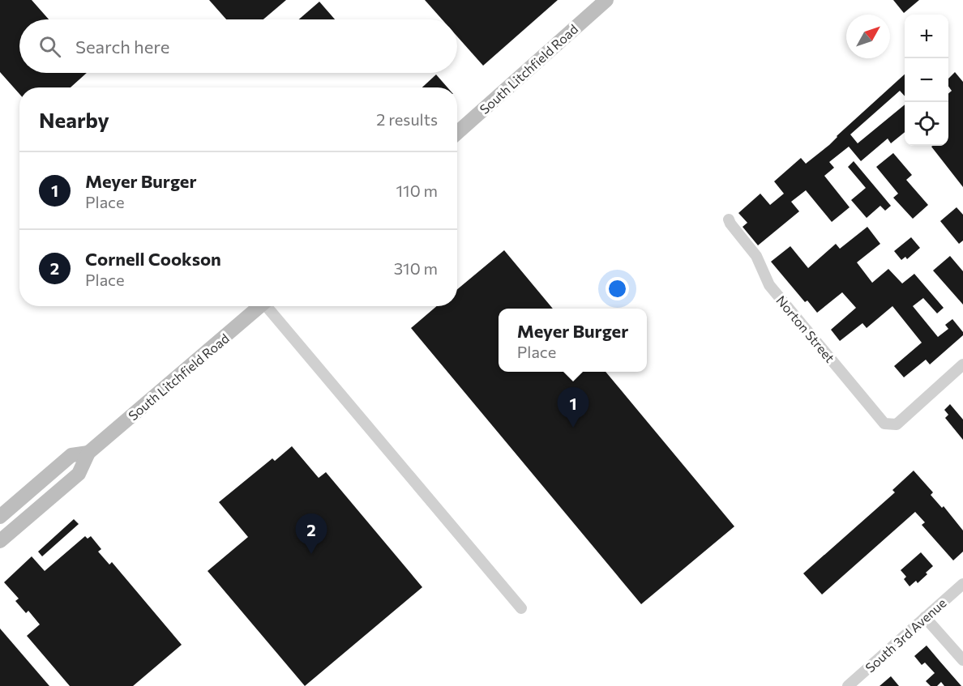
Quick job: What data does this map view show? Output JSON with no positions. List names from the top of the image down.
{
  "streets": {
    "main road": ["South Litchfield Road"],
    "street": ["Norton Street", "South 3rd Avenue"]
  },
  "north": "top right",
  "page": {
    "map_buttons": ["+", "−"],
    "search": "Search here",
    "heading": ["Nearby", "2 results"],
    "list": [
      {
        "mark": "1",
        "name": "Meyer Burger",
        "note": "Place",
        "value": "110 m"
      },
      {
        "mark": "2",
        "name": "Cornell Cookson",
        "note": "Place",
        "value": "310 m"
      }
    ],
    "popup": ["Meyer Burger", "Place"],
    "pins": ["1", "2"]
  }
}
